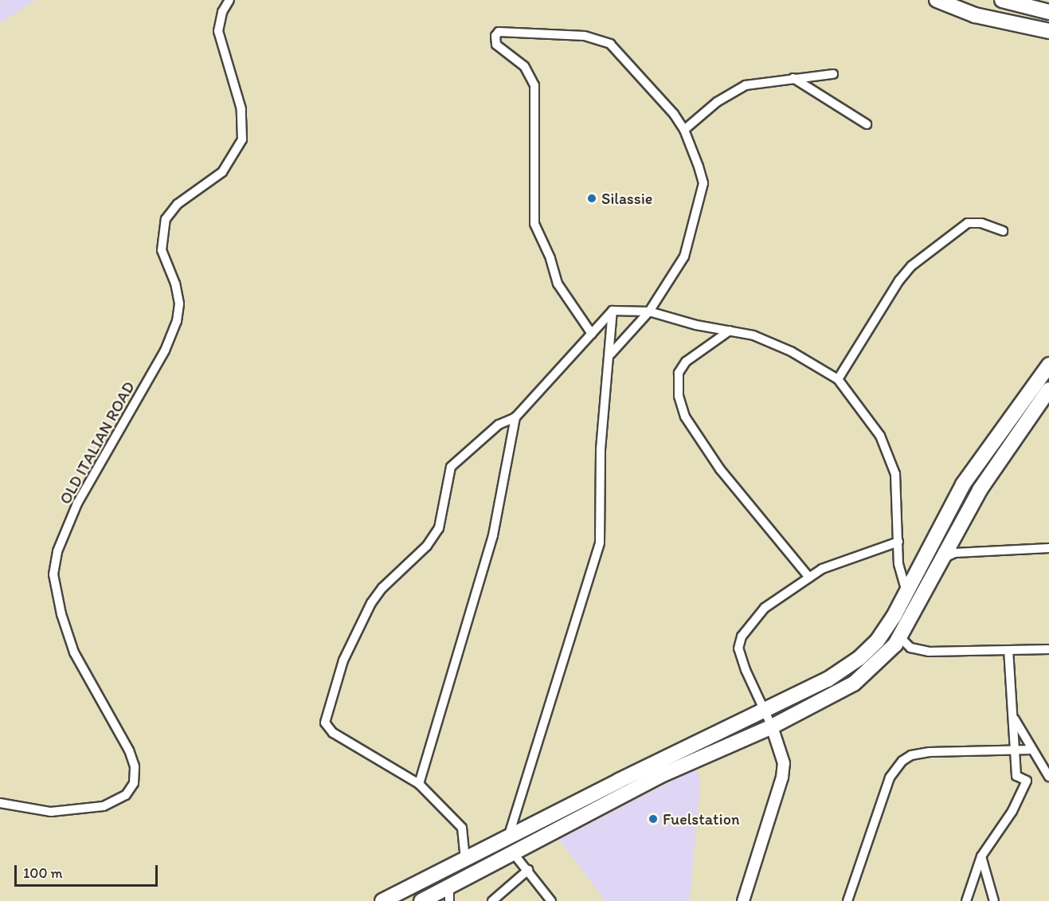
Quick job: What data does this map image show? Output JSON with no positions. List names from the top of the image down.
{
  "streets": {
    "street": ["OLD ITALIAN ROAD"]
  },
  "places": ["Silassie", "Fuelstation"],
  "scale_bar": "100 m"
}
